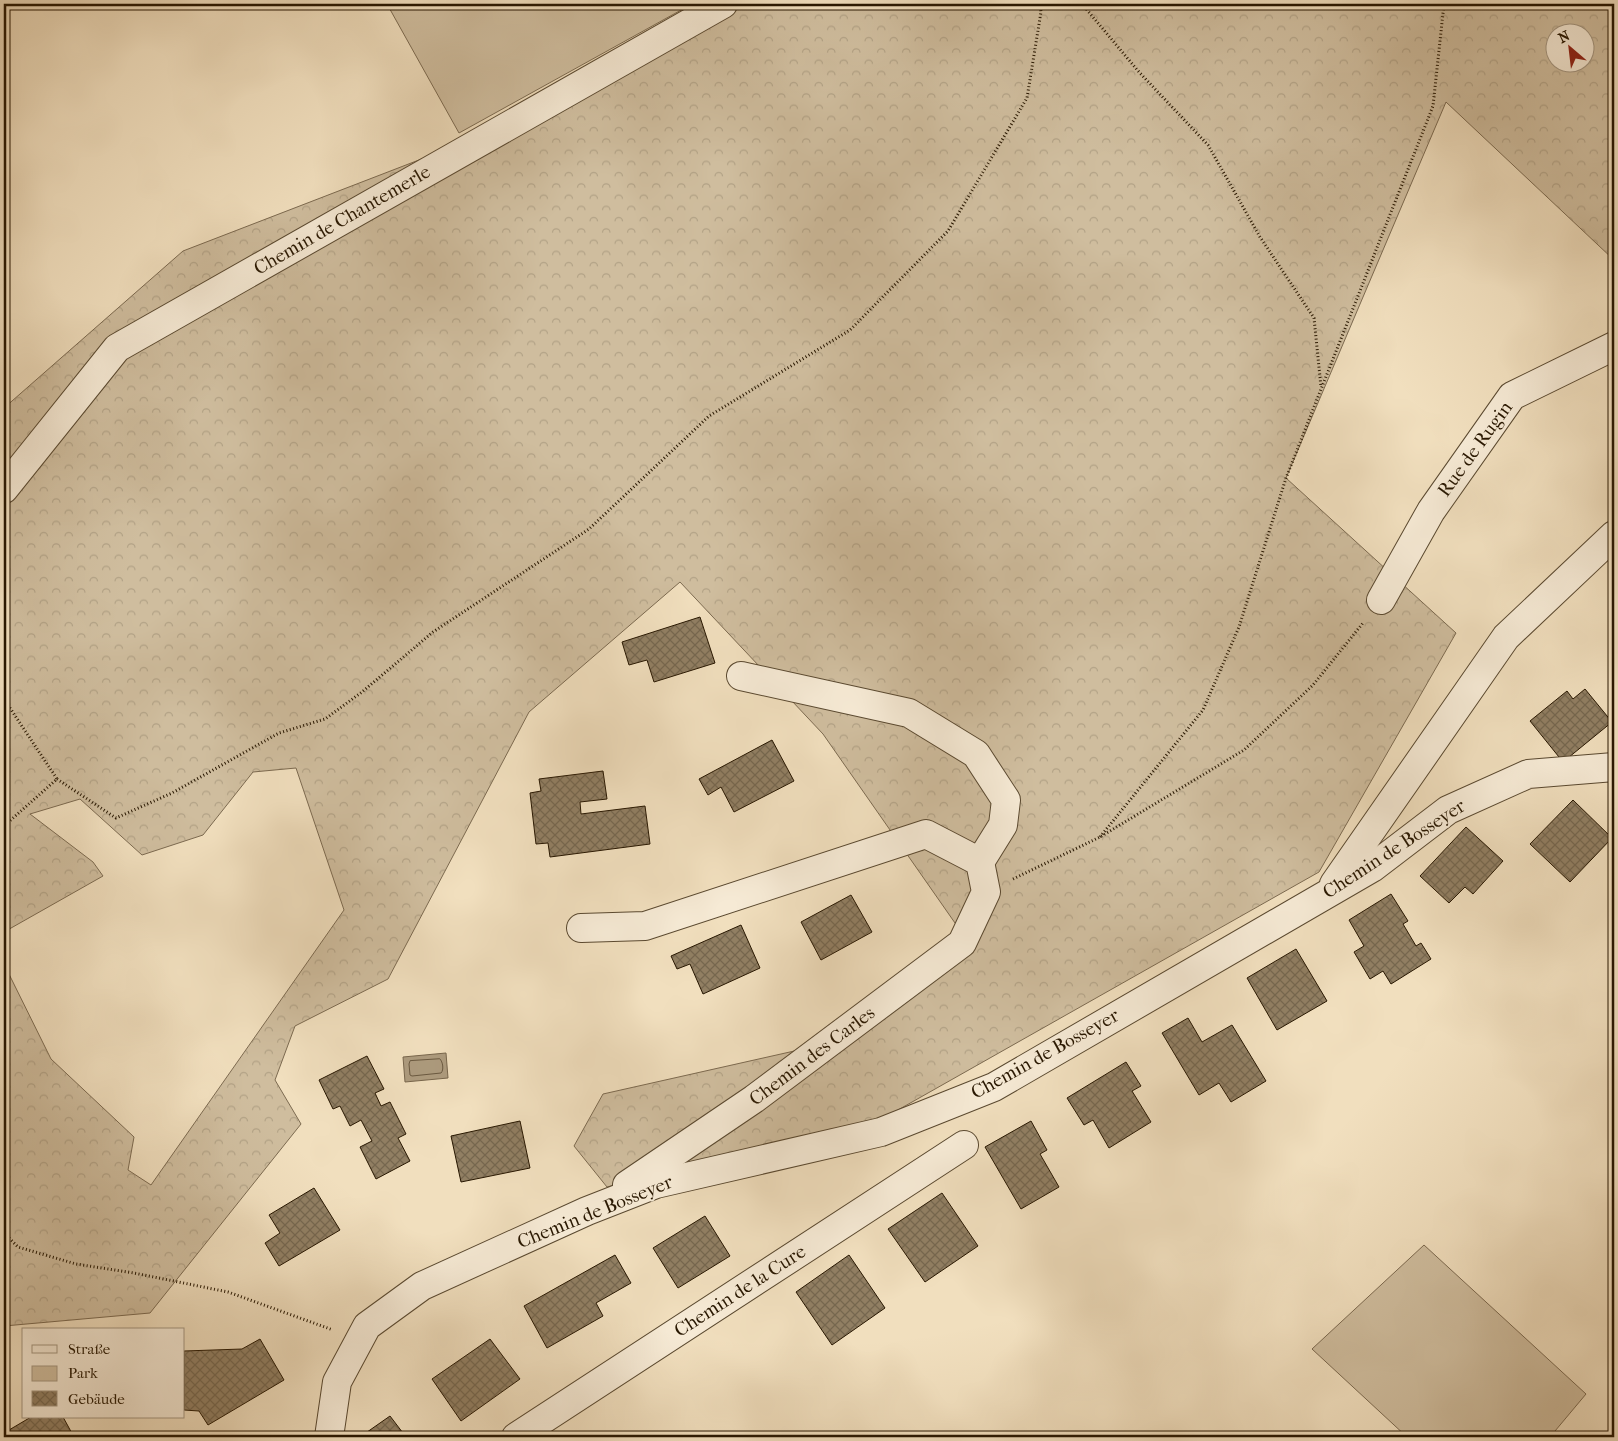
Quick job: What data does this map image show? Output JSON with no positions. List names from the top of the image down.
{
  "streets": {
    "street": [
      "Chemin de Chantemerle",
      "Rue de Rugin",
      "Chemin de Bosseyer",
      "Chemin des Carles",
      "Chemin de la Cure"
    ]
  },
  "crossings": [
    ["Chemin de Bosseyer", "Chemin des Carles"]
  ],
  "legend": ["Straße", "Park", "Gebäude"],
  "north": "top left"
}
